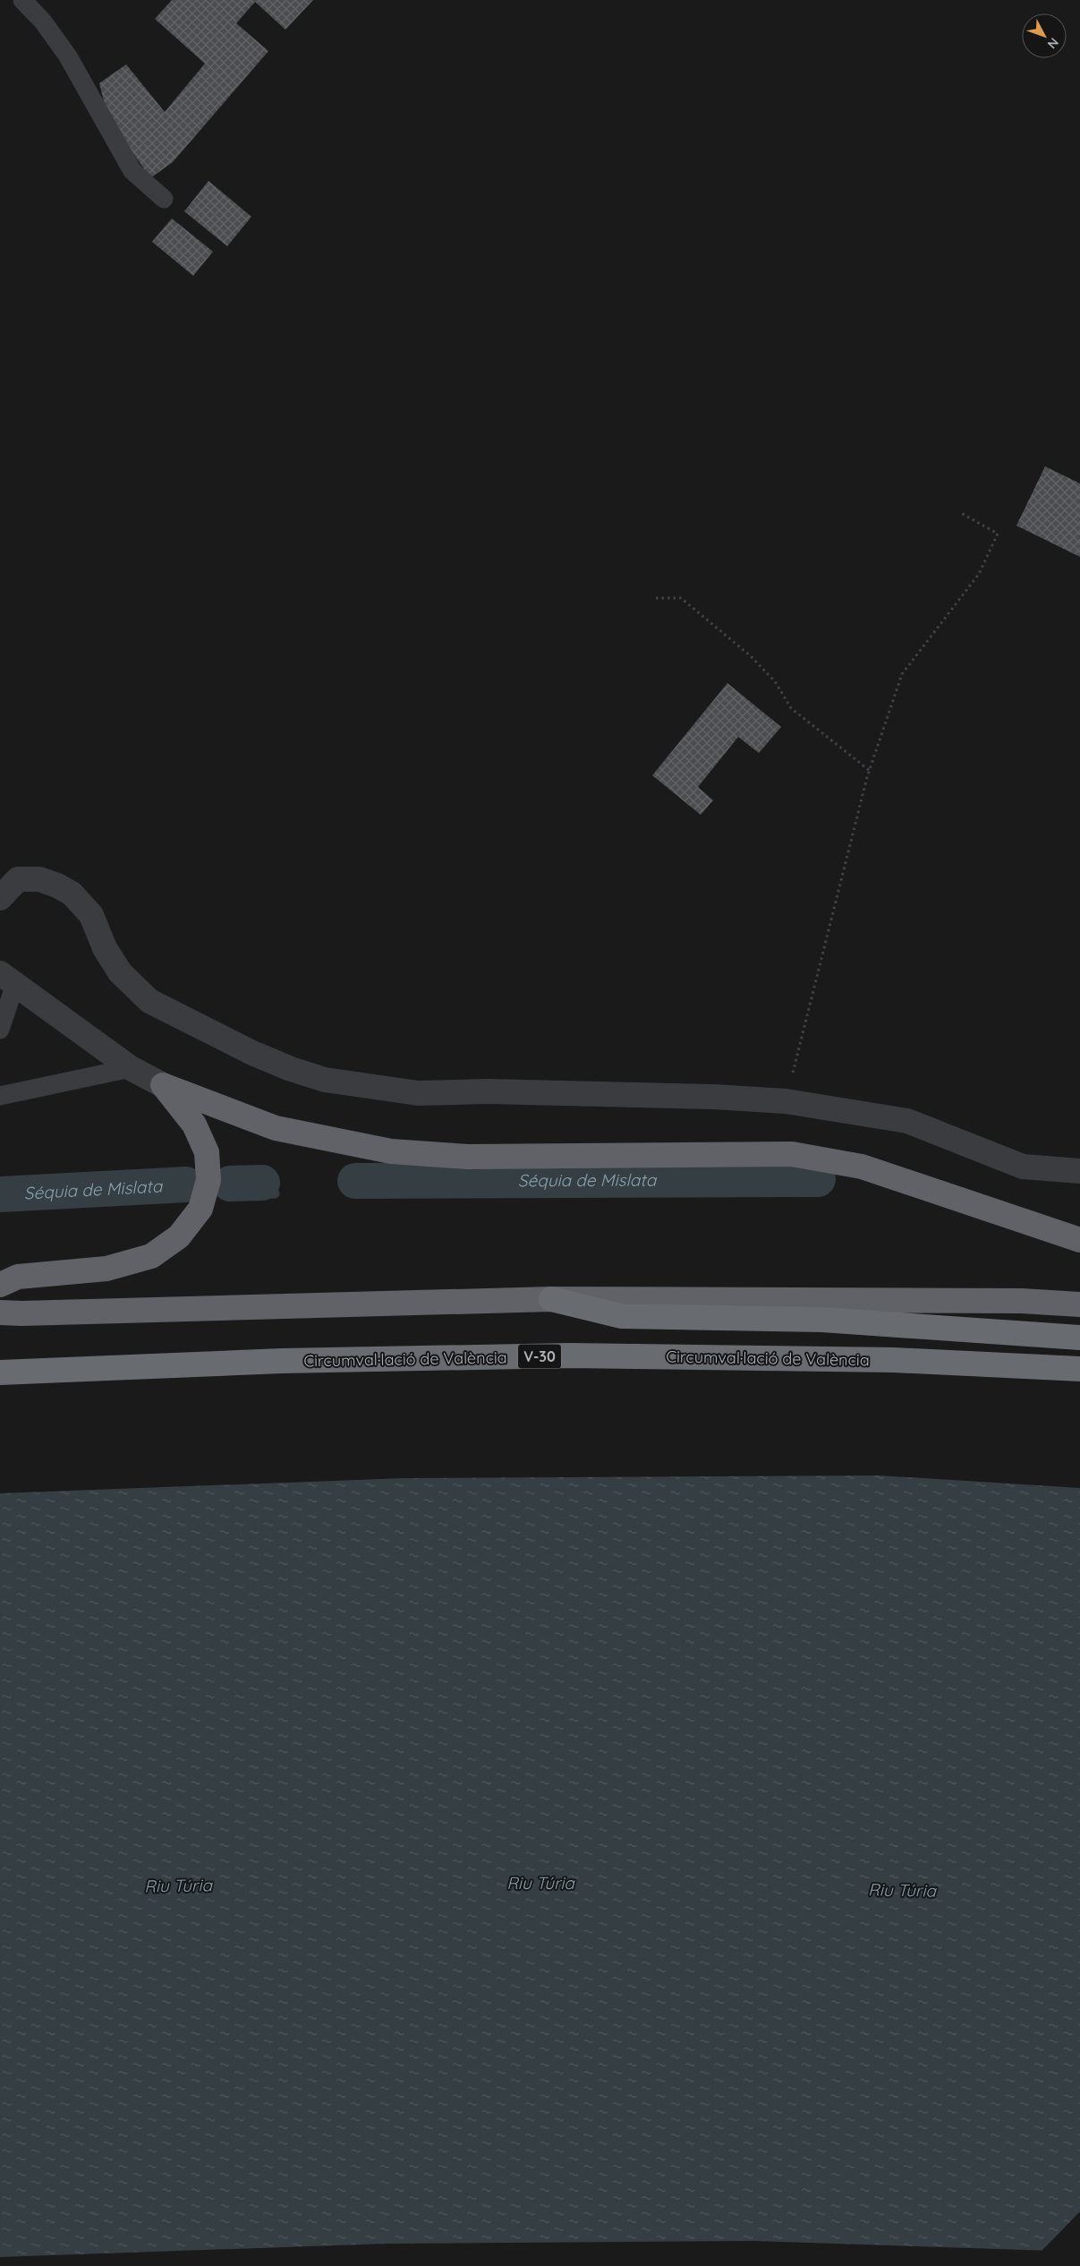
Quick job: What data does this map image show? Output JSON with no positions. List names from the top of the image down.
{
  "streets": {
    "highway": ["V-30", "Circumval·lació de València"]
  },
  "water": ["Séquia de Mislata", "Riu Túria"],
  "north": "bottom right"
}
